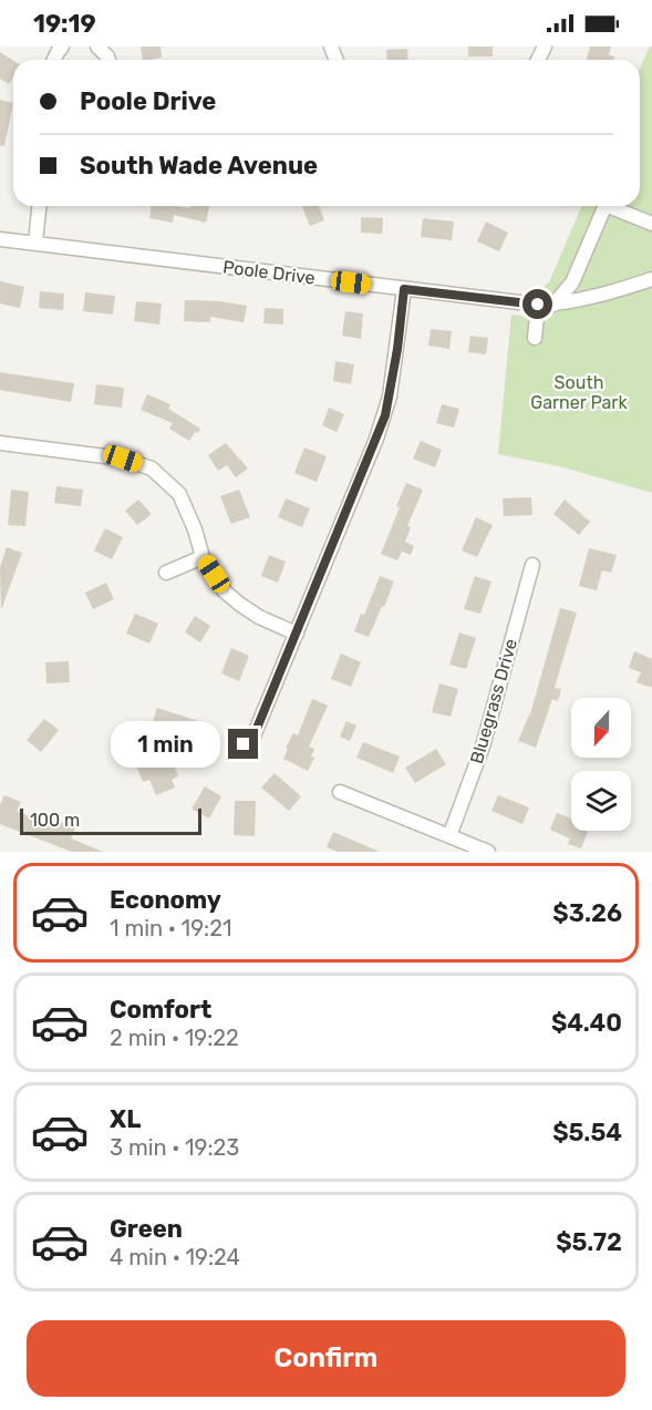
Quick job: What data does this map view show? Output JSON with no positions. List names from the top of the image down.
{
  "streets": {
    "street": ["Poole Drive", "Bluegrass Drive"]
  },
  "parks": ["South Garner Park"],
  "scale_bar": "100 m",
  "north": "bottom",
  "page": {
    "status": "19:19",
    "banner": ["Poole Drive", "South Wade Avenue"],
    "bubble": "1 min",
    "scale": "100 m",
    "list": [
      {
        "name": "Economy",
        "note": "1 min · 19:21",
        "value": "$3.26"
      },
      {
        "name": "Comfort",
        "note": "2 min · 19:22",
        "value": "$4.40"
      },
      {
        "name": "XL",
        "note": "3 min · 19:23",
        "value": "$5.54"
      },
      {
        "name": "Green",
        "note": "4 min · 19:24",
        "value": "$5.72"
      }
    ],
    "buttons": "Confirm"
  }
}
